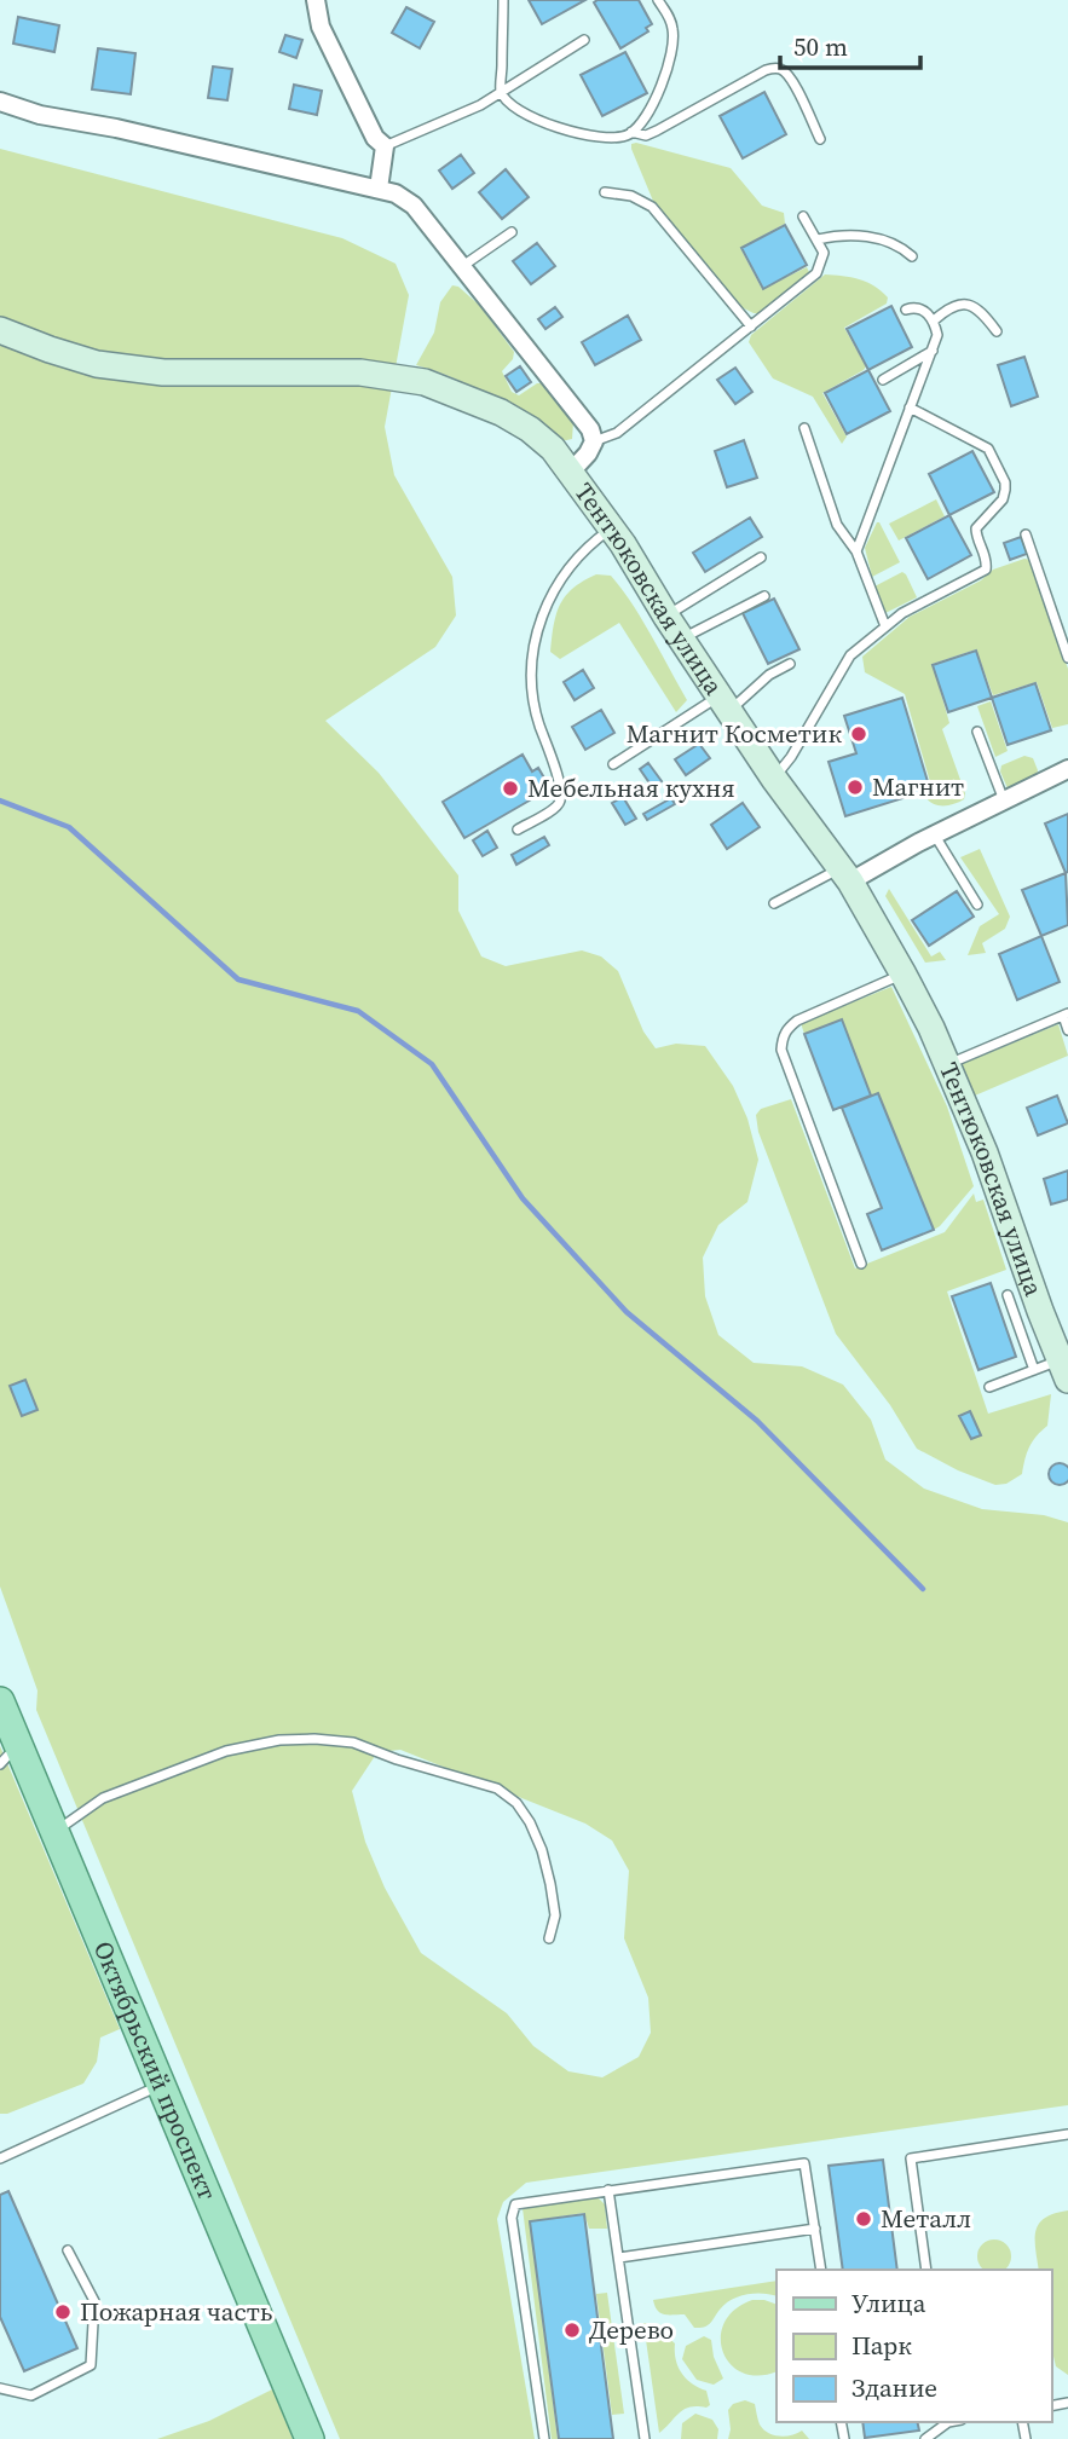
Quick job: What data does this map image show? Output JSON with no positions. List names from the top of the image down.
{
  "streets": {
    "main road": ["Октябрьский проспект"],
    "street": ["Тентюковская улица"]
  },
  "places": [
    "Магнит Косметик",
    "Магнит",
    "Мебельная кухня",
    "Металл",
    "Пожарная часть",
    "Дерево"
  ],
  "legend": ["Улица", "Парк", "Здание"],
  "scale_bar": "50 m"
}
